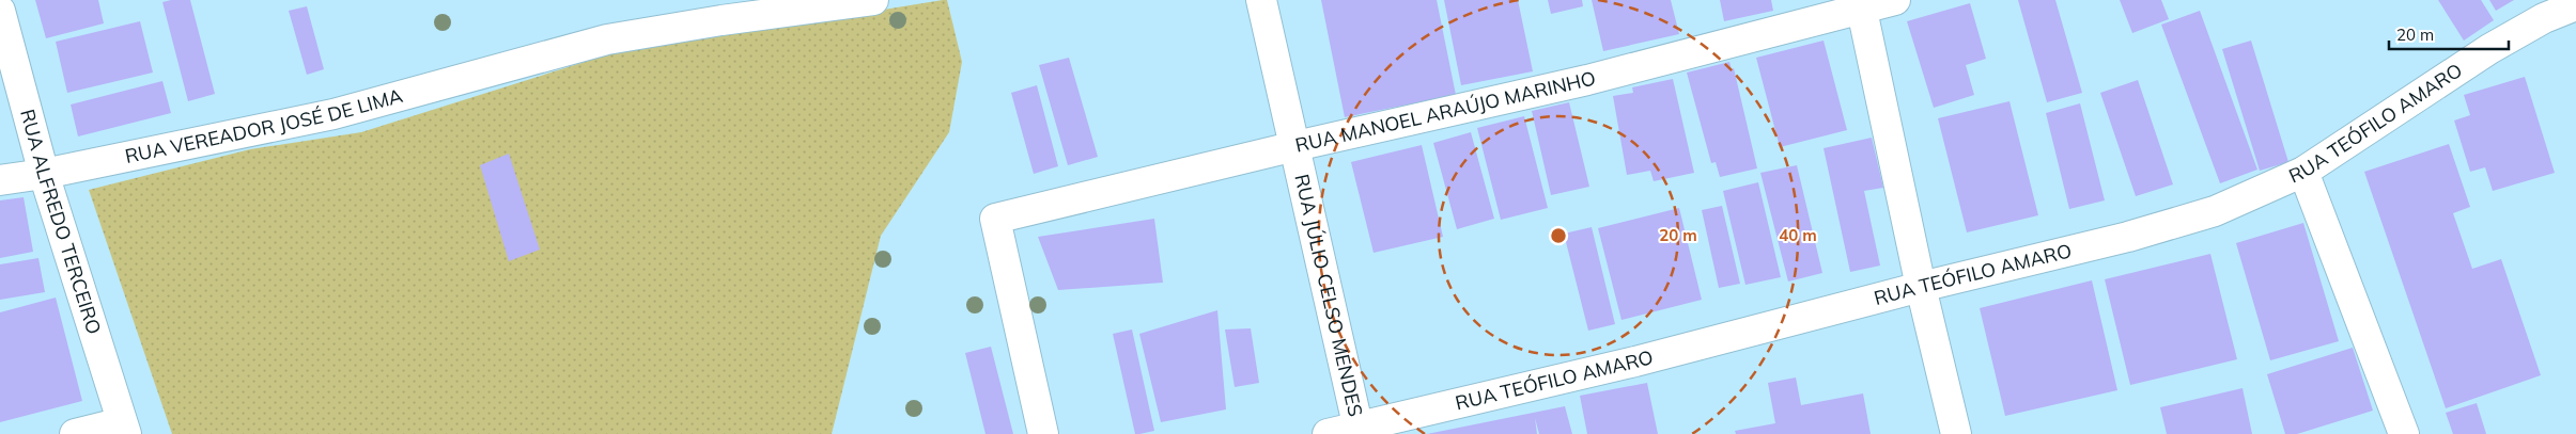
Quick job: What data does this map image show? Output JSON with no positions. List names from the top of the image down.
{
  "streets": {
    "street": [
      "RUA MANOEL ARAÚJO MARINHO",
      "RUA TEÓFILO AMARO",
      "RUA VEREADOR JOSÉ DE LIMA",
      "RUA ALFREDO TERCEIRO",
      "RUA JÚLIO CELSO MENDES"
    ]
  },
  "crossings": [
    ["RUA MANOEL ARAÚJO MARINHO", "RUA JÚLIO CELSO MENDES"],
    ["RUA TEÓFILO AMARO", "RUA JÚLIO CELSO MENDES"],
    ["RUA VEREADOR JOSÉ DE LIMA", "RUA ALFREDO TERCEIRO"]
  ],
  "scale_bar": "20 m",
  "rings": ["20 m", "40 m"]
}
